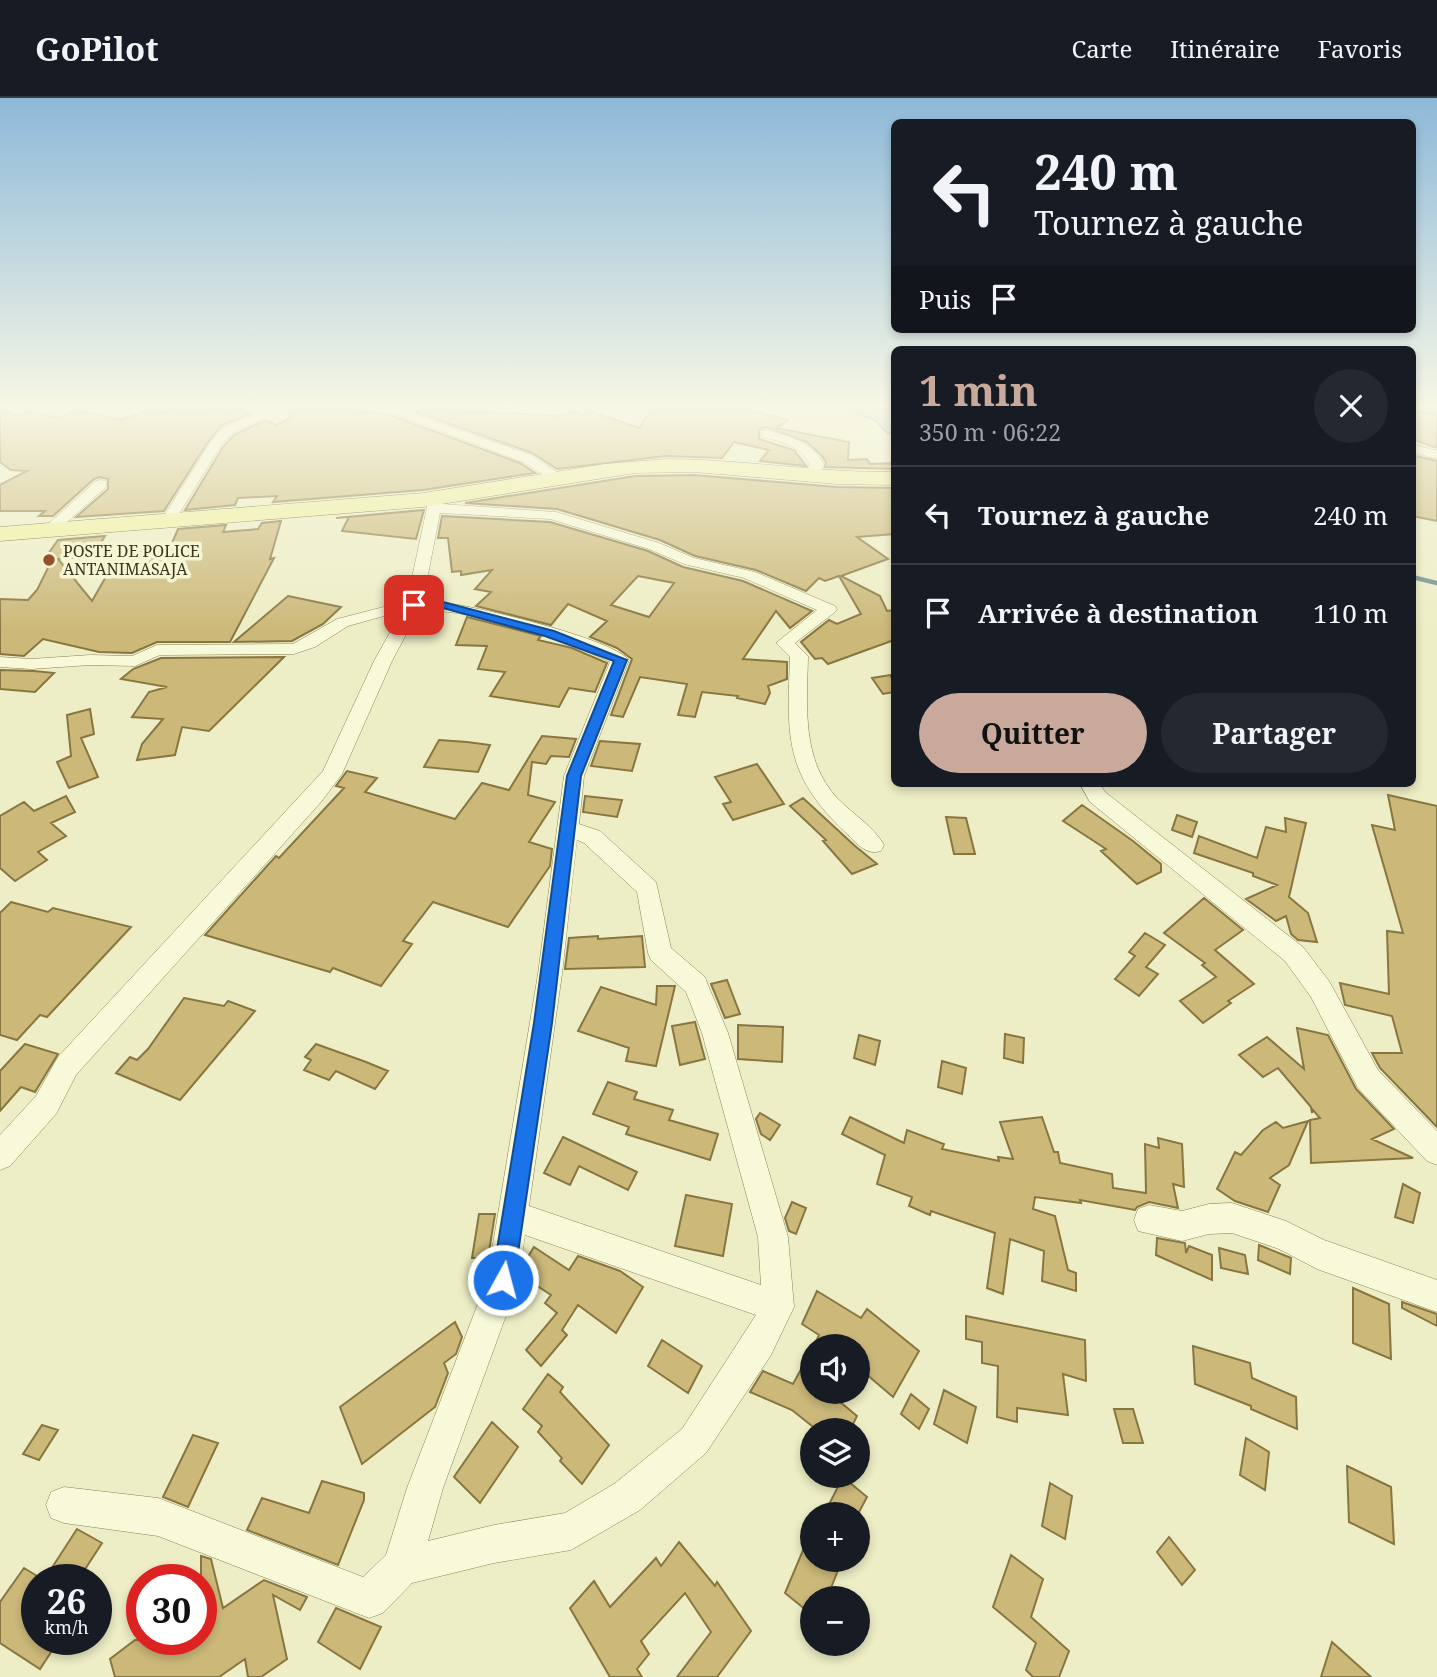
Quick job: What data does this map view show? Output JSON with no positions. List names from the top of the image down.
{
  "places": ["POSTE DE POLICE ANTANIMASAJA"],
  "page": {
    "header": "GoPilot",
    "nav": ["Carte", "Itinéraire", "Favoris"],
    "turn": ["240 m", "Tournez à gauche"],
    "then": "Puis",
    "heading": ["1 min", "350 m · 06:22"],
    "list": [
      {
        "name": "Tournez à gauche",
        "value": "240 m"
      },
      {
        "name": "Arrivée à destination",
        "value": "110 m"
      }
    ],
    "buttons": ["Quitter", "Partager"],
    "map_buttons": ["+", "−"],
    "speed": "26 km/h",
    "limit": "30"
  }
}
